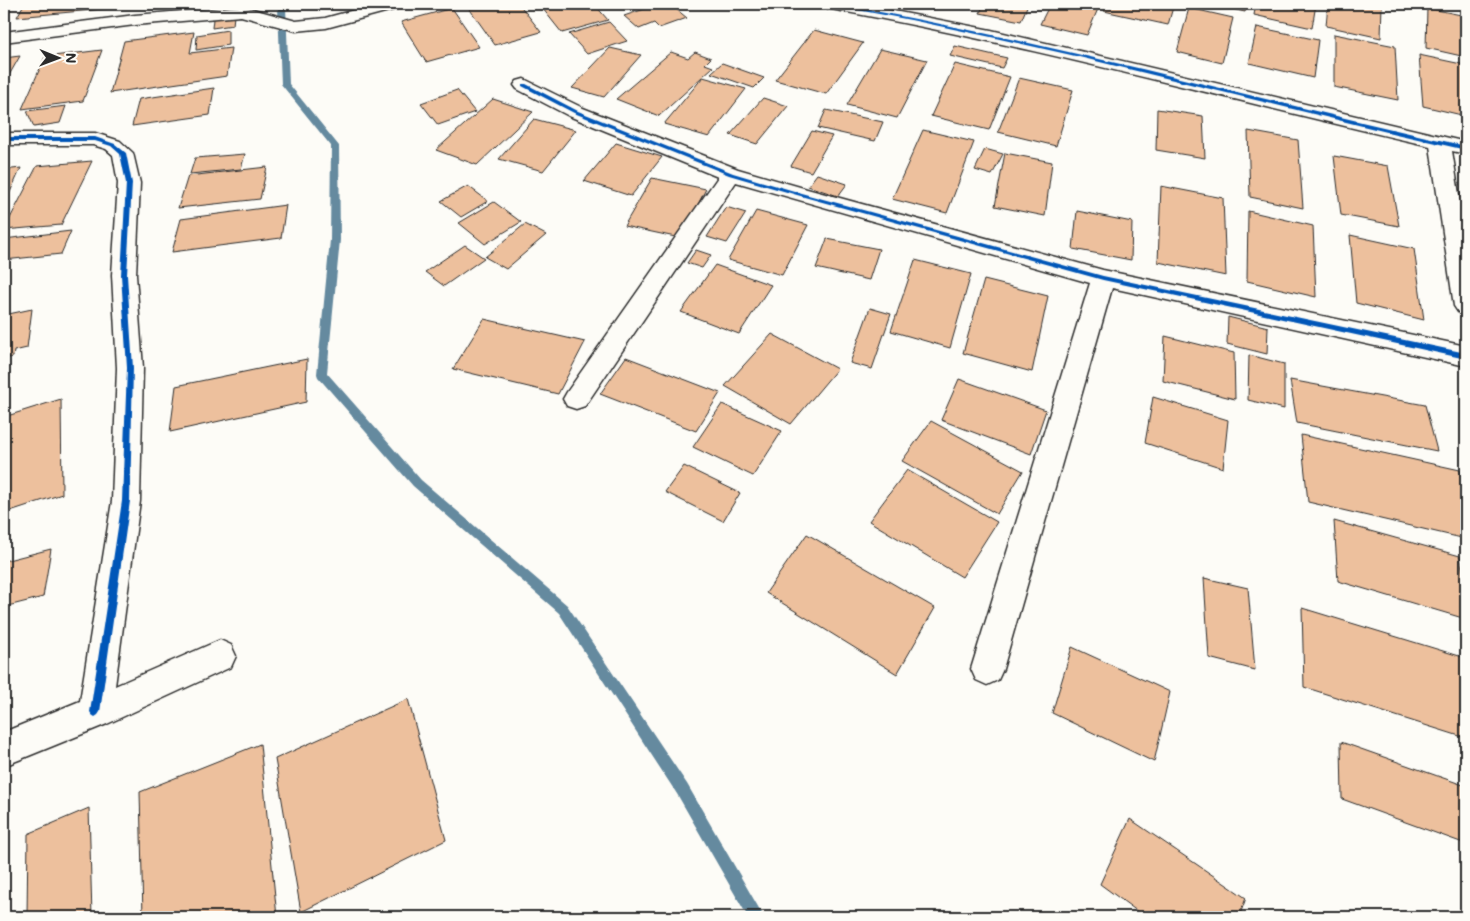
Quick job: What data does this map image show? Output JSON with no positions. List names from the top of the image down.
{
  "north": "right"
}
